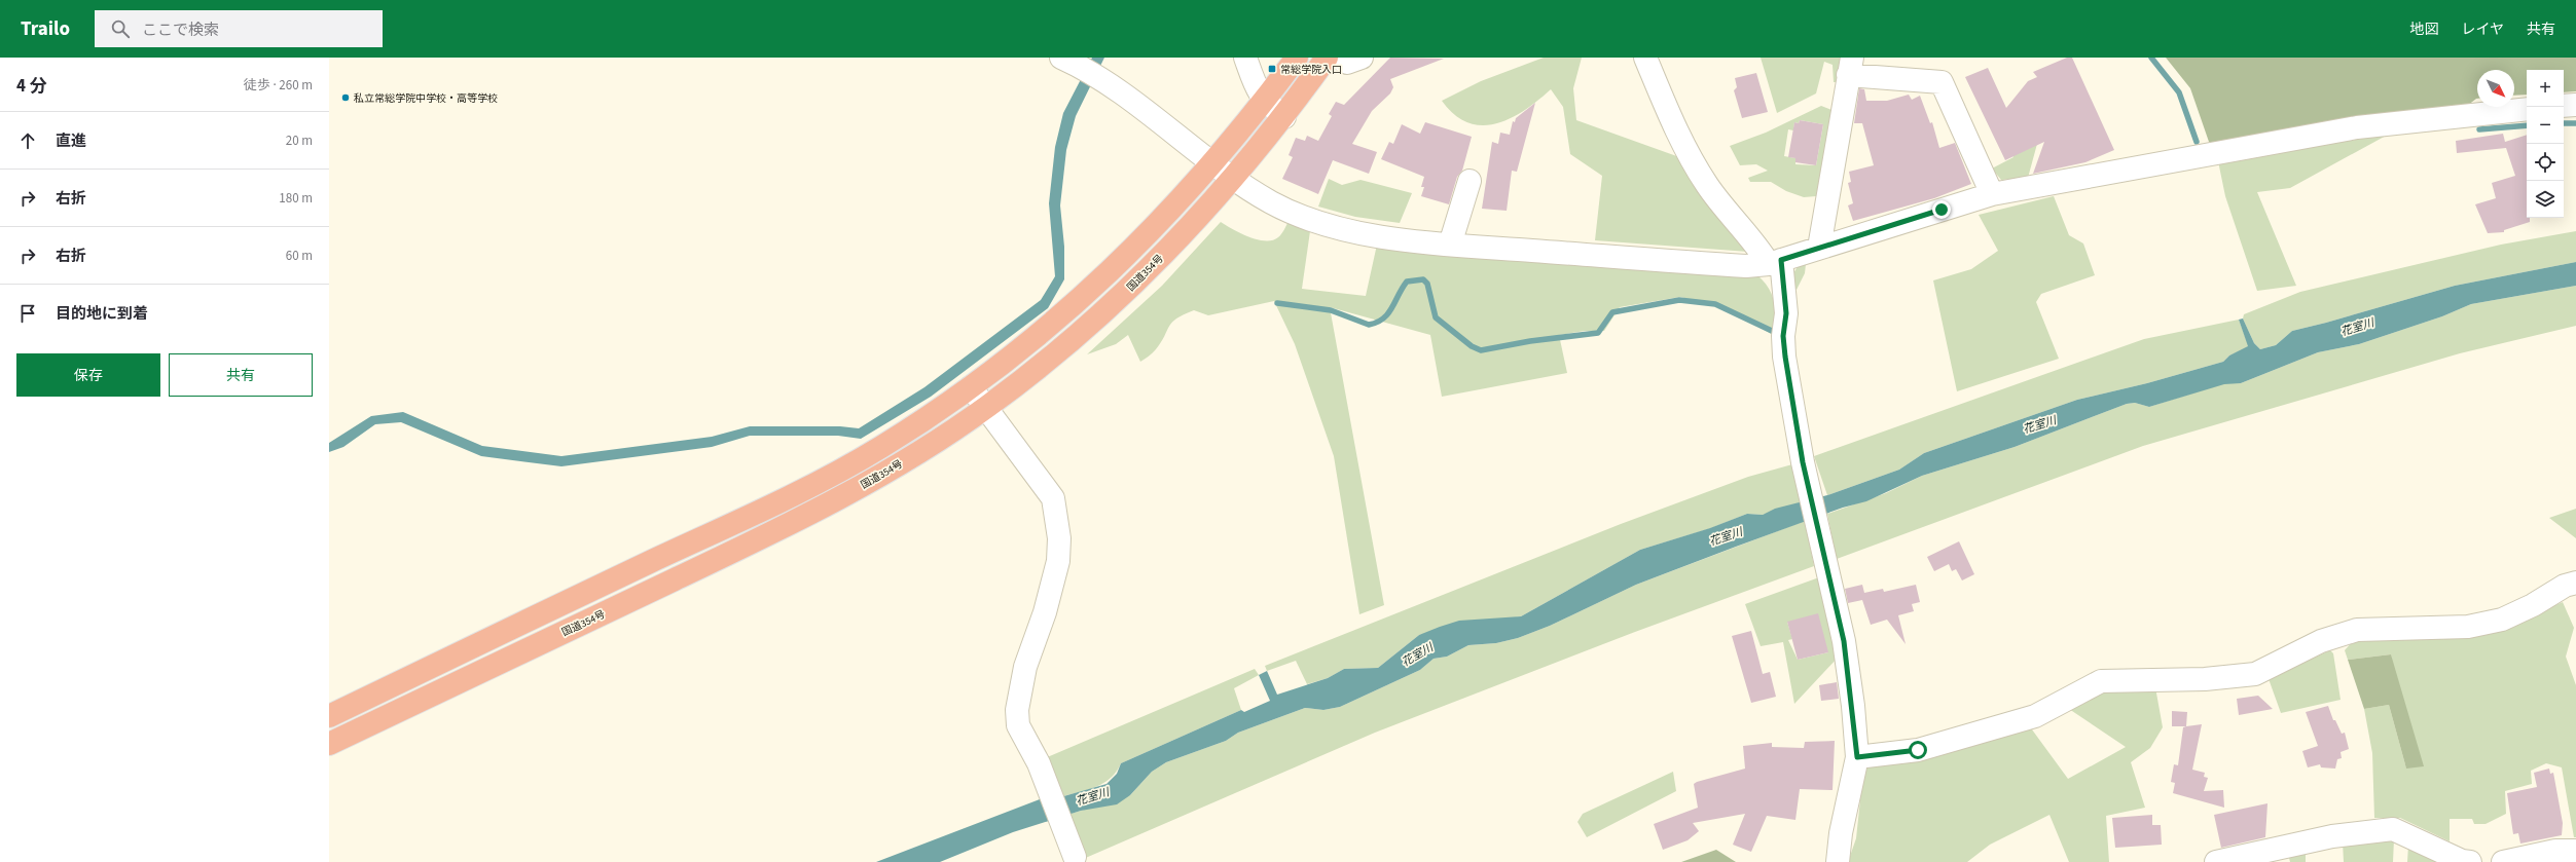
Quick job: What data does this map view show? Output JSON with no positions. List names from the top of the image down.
{
  "streets": {
    "highway": ["国道354号"]
  },
  "water": ["花室川"],
  "places": {
    "transit": ["常総学院入口"],
    "other": ["私立常総学院中学校・高等学校"]
  },
  "north": "bottom right",
  "page": {
    "header": "Trailo",
    "search": "ここで検索",
    "nav": ["地図", "レイヤ", "共有"],
    "heading": ["4 分", "徒歩 · 260 m"],
    "map_buttons": ["+", "−"],
    "list": [
      ["直進", "20 m"],
      ["右折", "180 m"],
      ["右折", "60 m"],
      "目的地に到着"
    ],
    "buttons": ["保存", "共有"]
  }
}
